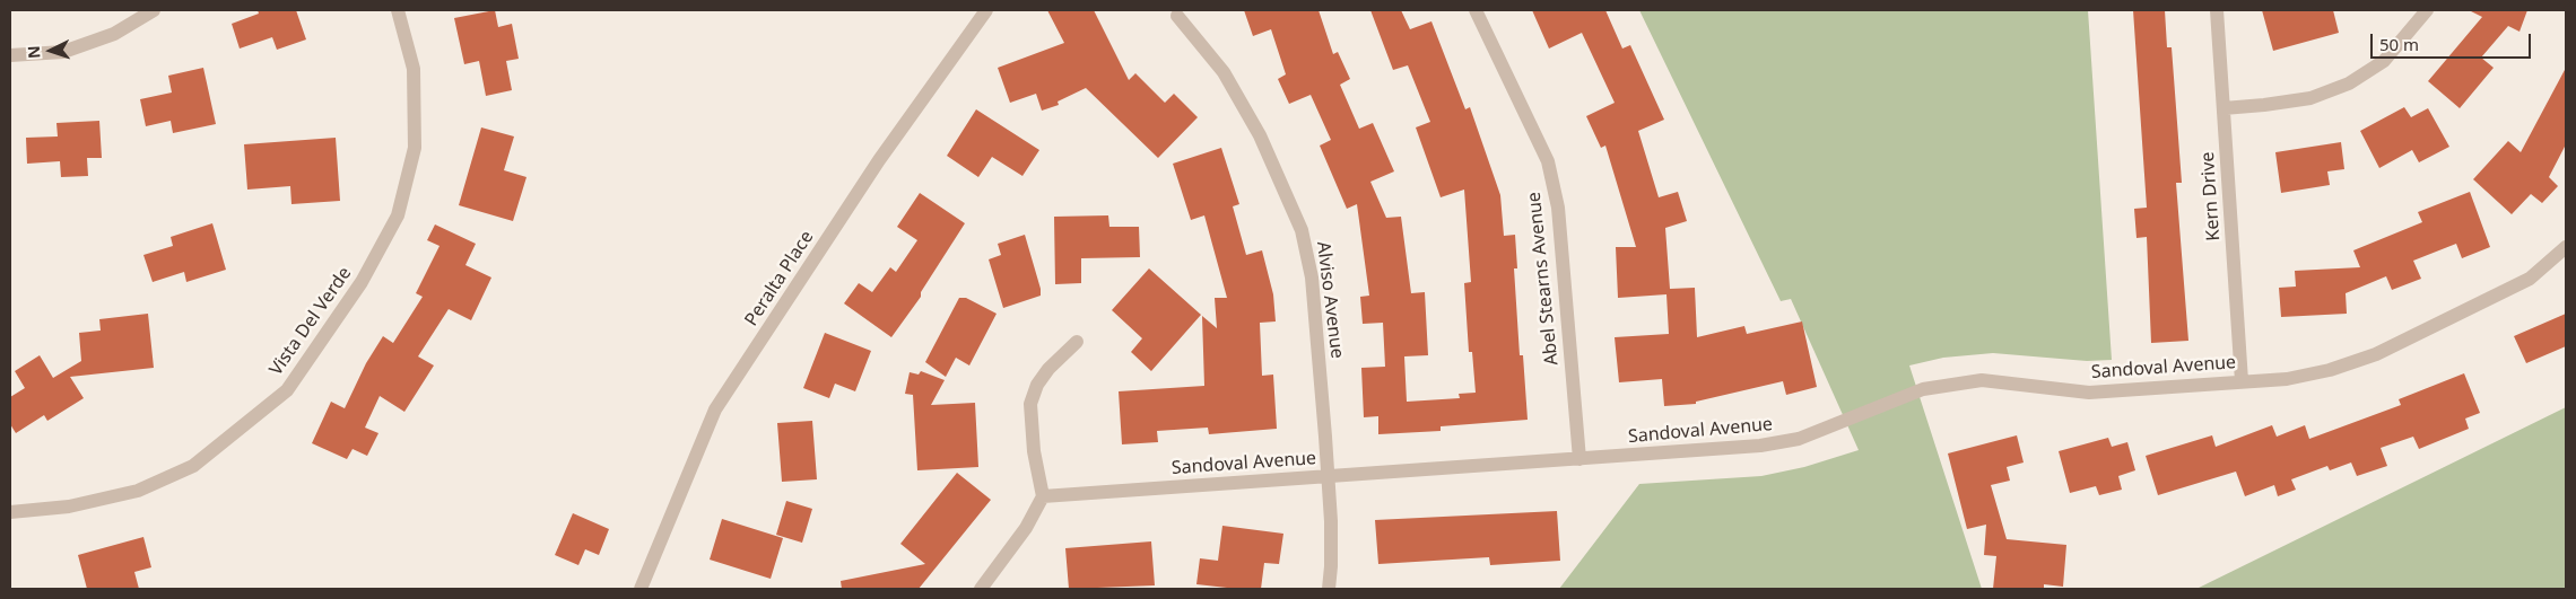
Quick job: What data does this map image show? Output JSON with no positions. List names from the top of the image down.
{
  "streets": {
    "street": [
      "Kern Drive",
      "Peralta Place",
      "Abel Stearns Avenue",
      "Alviso Avenue",
      "Vista Del Verde",
      "Sandoval Avenue"
    ]
  },
  "crossings": [
    ["Kern Drive", "Sandoval Avenue"],
    ["Abel Stearns Avenue", "Sandoval Avenue"],
    ["Alviso Avenue", "Sandoval Avenue"]
  ],
  "scale_bar": "50 m",
  "north": "left"
}
